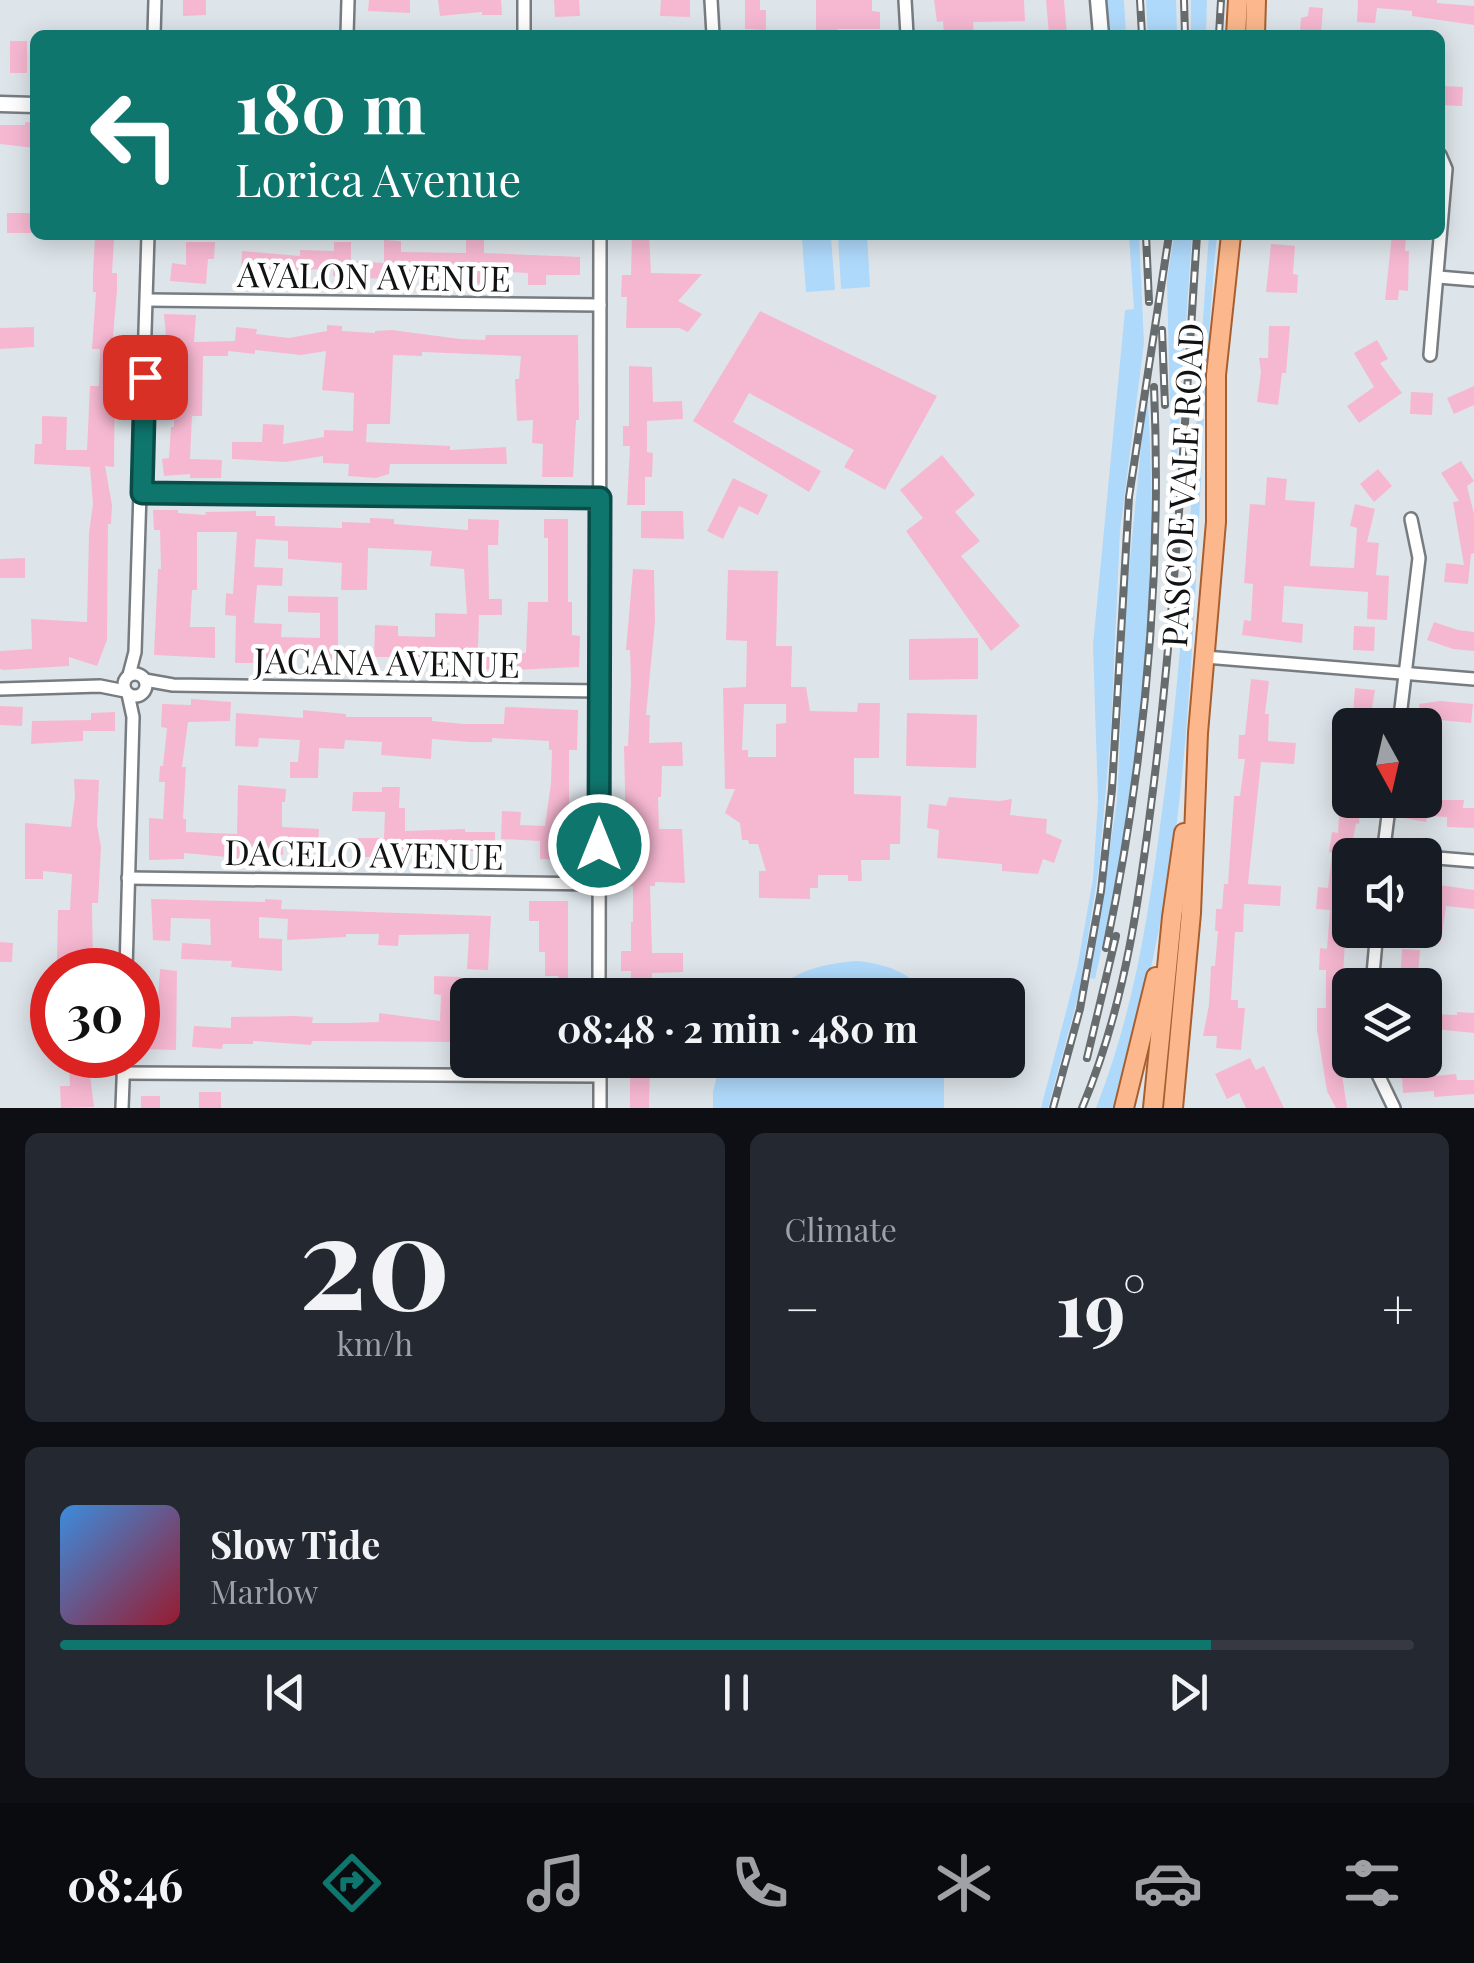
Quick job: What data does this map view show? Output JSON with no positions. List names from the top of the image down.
{
  "streets": {
    "main road": ["PASCOE VALE ROAD"],
    "street": ["AVALON AVENUE", "JACANA AVENUE", "DACELO AVENUE"]
  },
  "north": "bottom",
  "page": {
    "turn": ["180 m", "Lorica Avenue"],
    "limit": "30",
    "trip": "08:48 · 2 min · 480 m",
    "tile": [
      ["20", "km/h"],
      "Climate"
    ],
    "heat": ["−", "19°", "+"],
    "song": ["Slow Tide", "Marlow"],
    "tabs": "08:46"
  }
}
